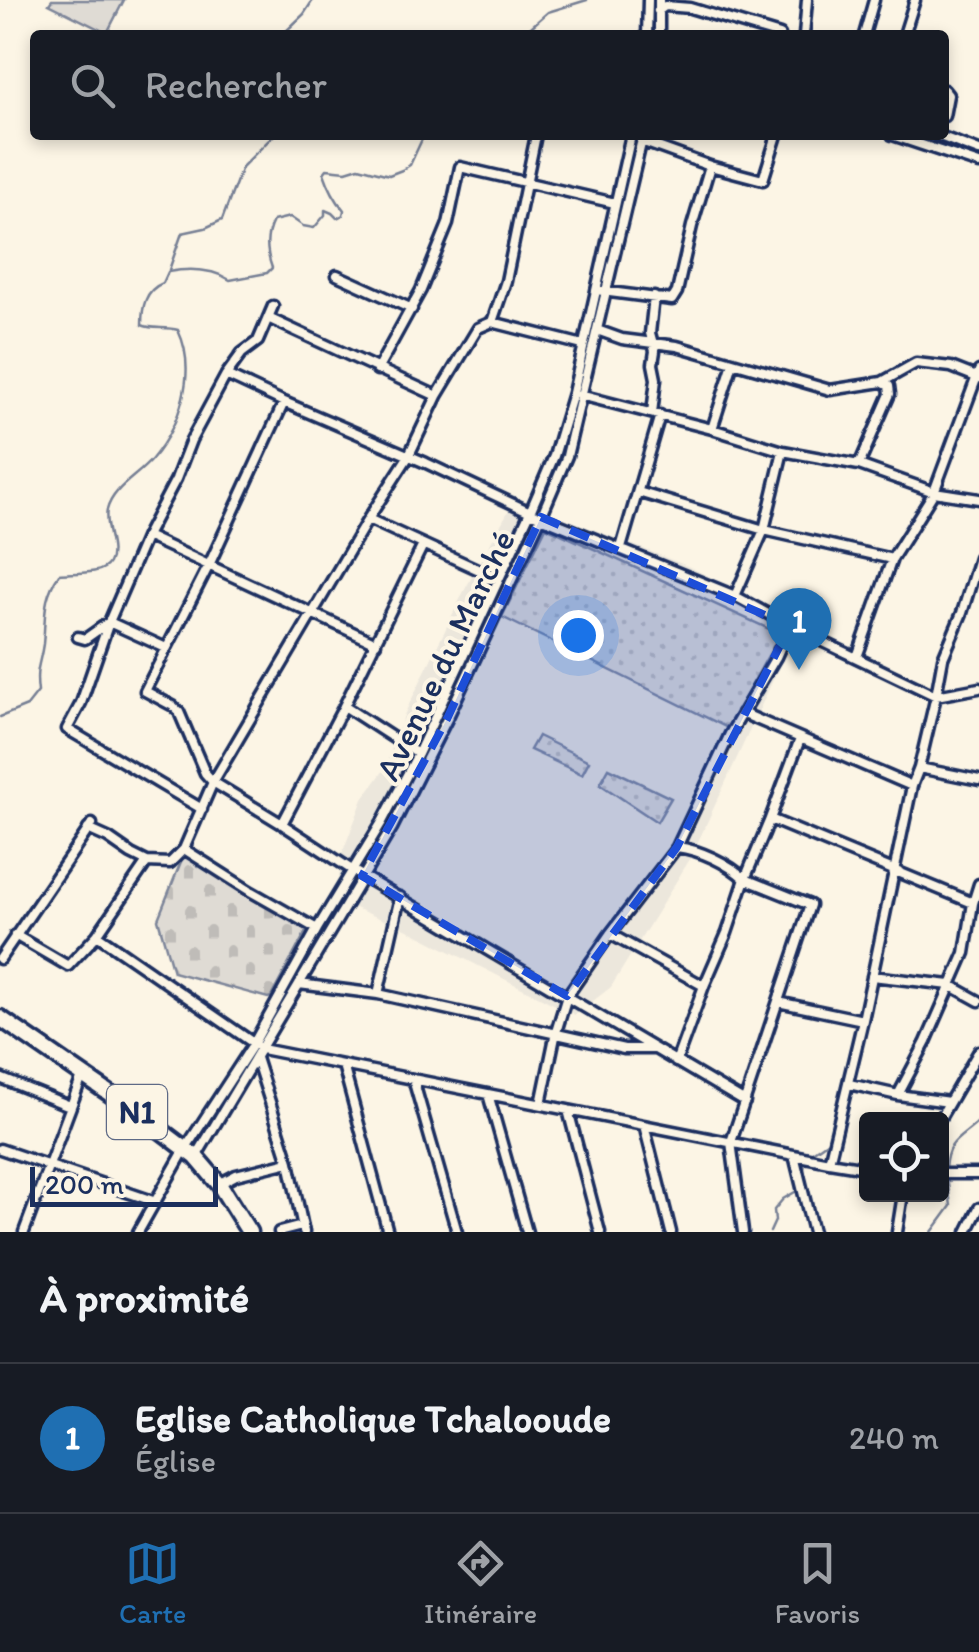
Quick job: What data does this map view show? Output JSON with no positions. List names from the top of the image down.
{
  "streets": {
    "highway": ["N1"],
    "street": ["Avenue du Marché"]
  },
  "crossings": [
    ["Avenue du Marché", "N1"]
  ],
  "scale_bar": "200 m",
  "page": {
    "search": "Rechercher",
    "pins": "1",
    "scale": "200 m",
    "heading": "À proximité",
    "list": [
      {
        "mark": "1",
        "name": "Eglise Catholique Tchalooude",
        "note": "Église",
        "value": "240 m"
      }
    ],
    "nav": ["Carte", "Itinéraire", "Favoris"]
  }
}
